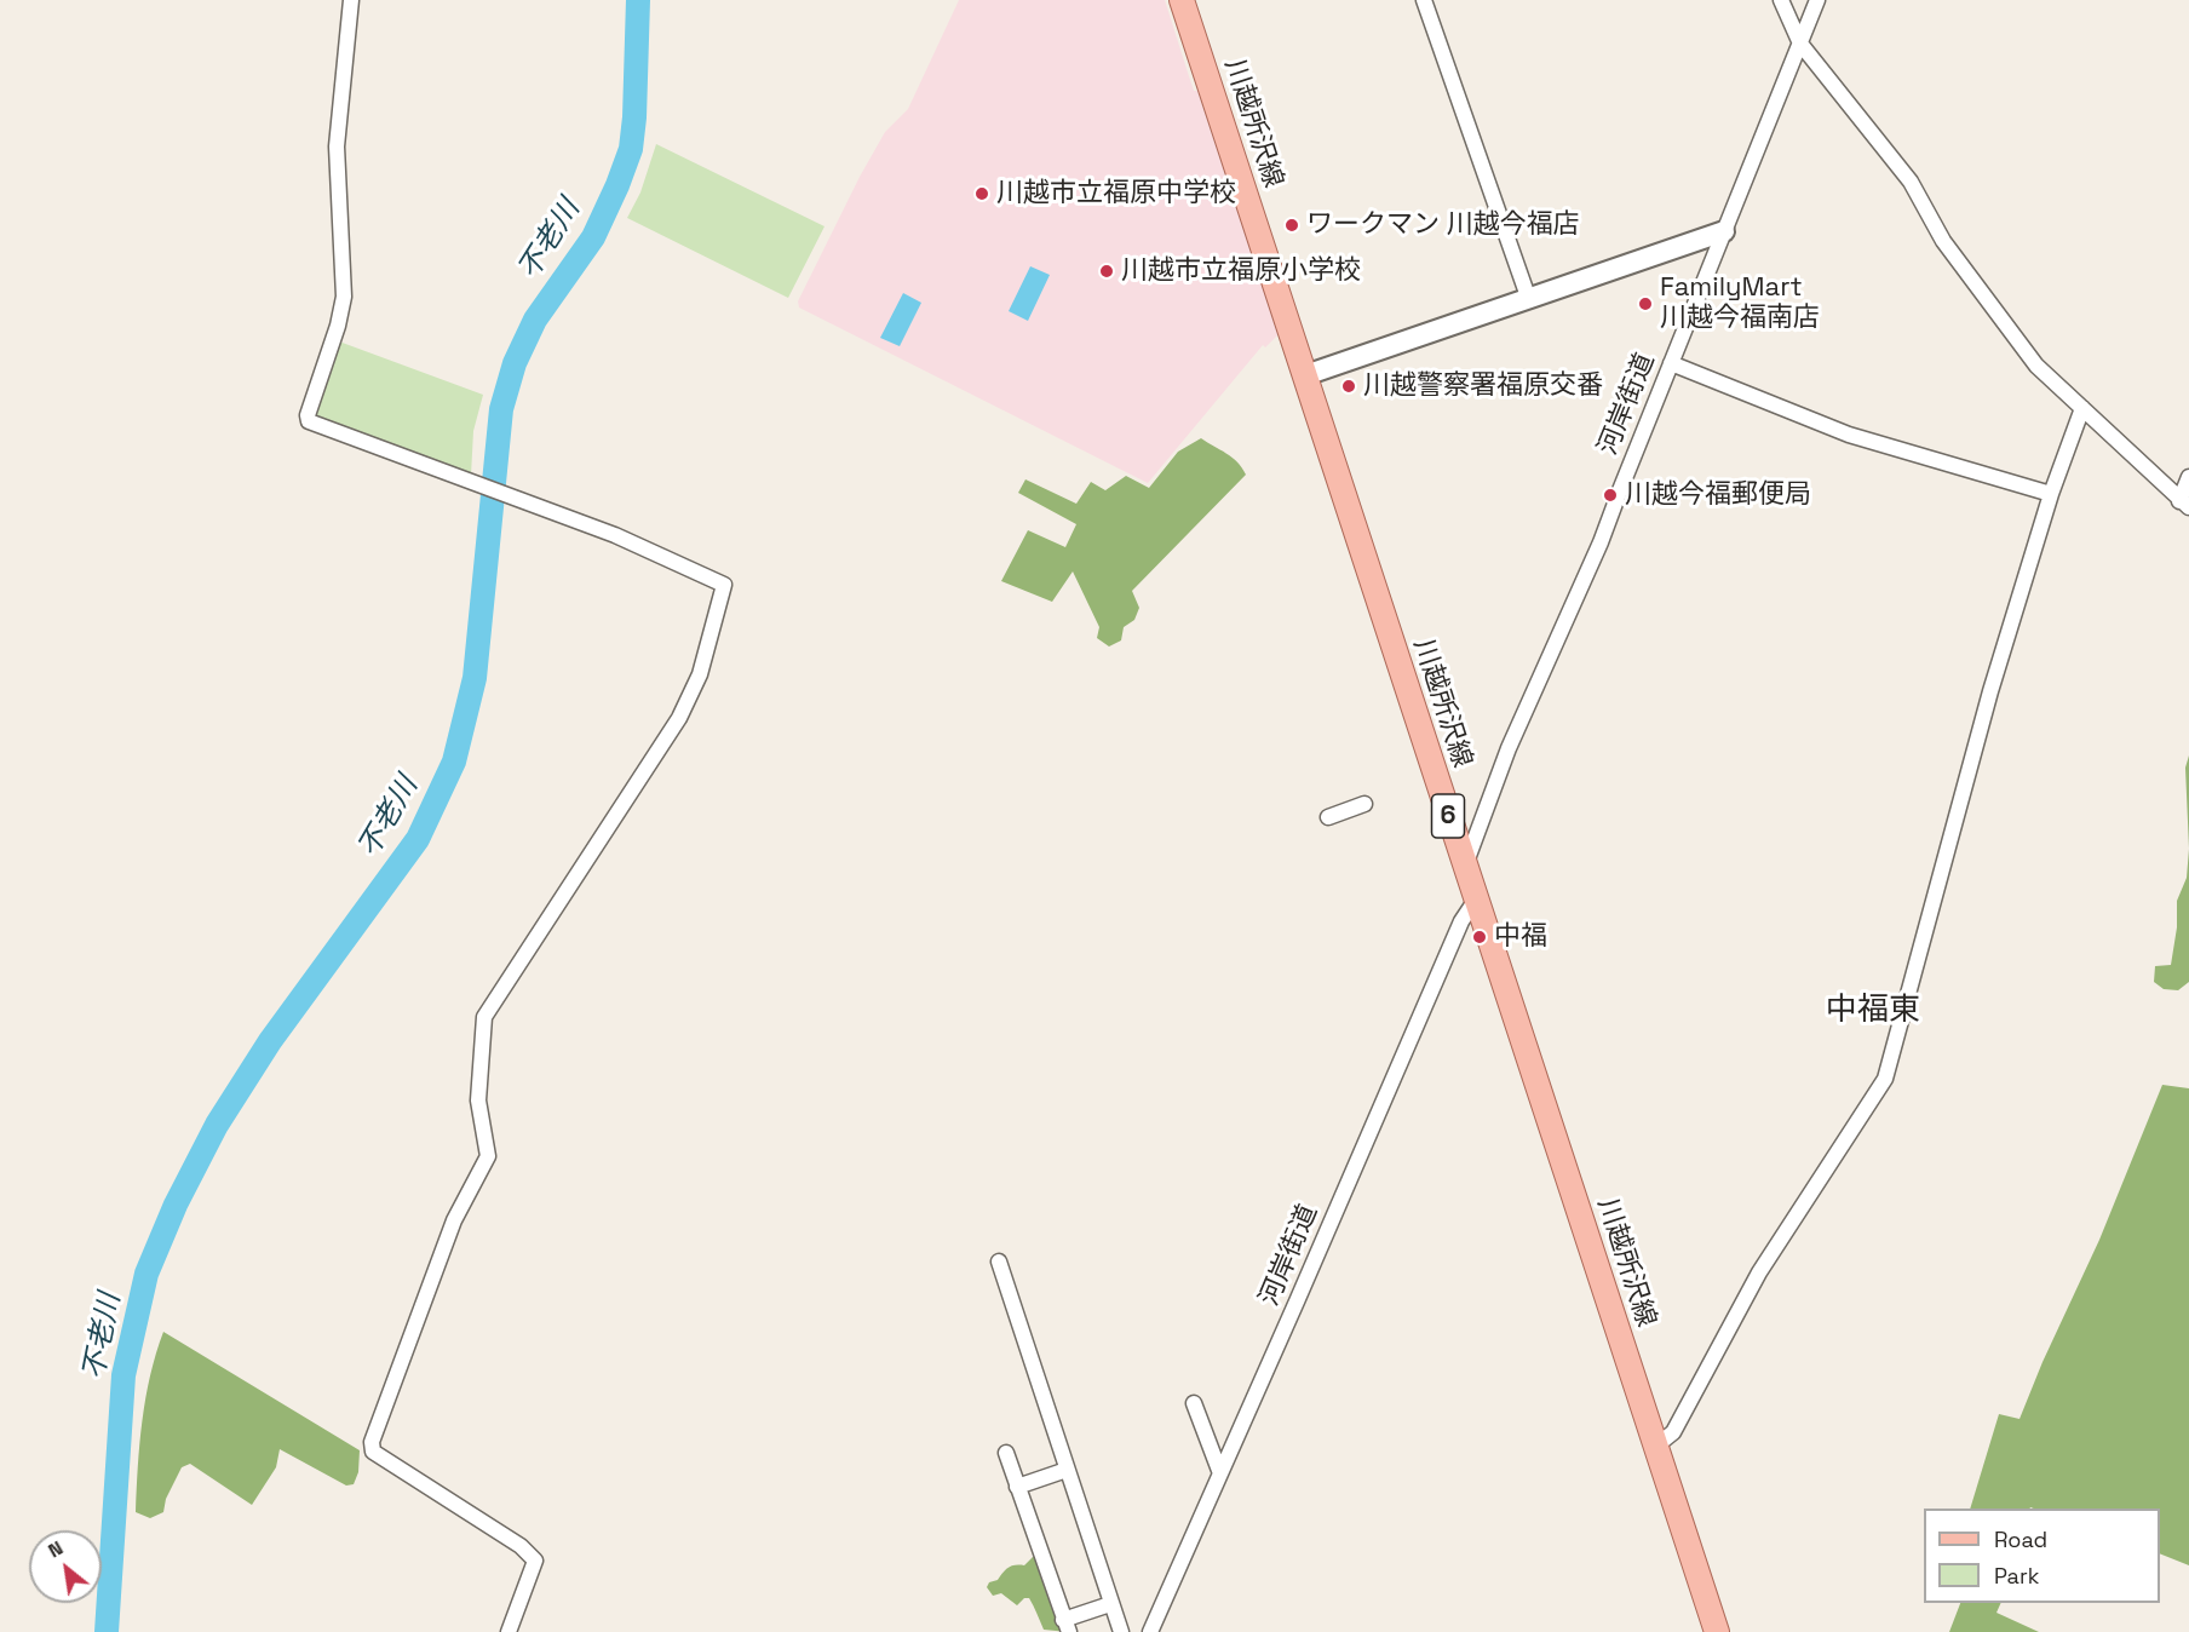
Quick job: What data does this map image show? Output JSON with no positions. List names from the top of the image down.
{
  "streets": {
    "main road": ["川越所沢線", "6"],
    "street": ["河岸街道"]
  },
  "crossings": [
    ["川越所沢線", "河岸街道"]
  ],
  "districts": ["中福東"],
  "water": ["不老川"],
  "places": [
    "川越市立福原中学校",
    "ワークマン 川越今福店",
    "川越市立福原小学校",
    "FamilyMart 川越今福南店",
    "川越警察署福原交番",
    "川越今福郵便局",
    "中福"
  ],
  "legend": ["Road", "Park"],
  "north": "top left"
}
